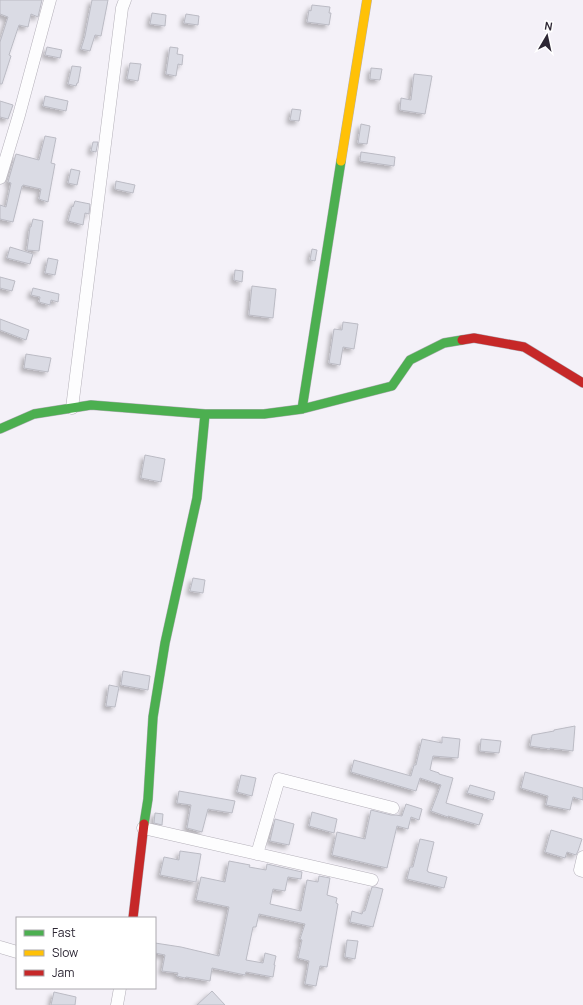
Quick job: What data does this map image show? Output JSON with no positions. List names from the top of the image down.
{
  "legend": ["Fast", "Slow", "Jam"],
  "north": "top"
}
